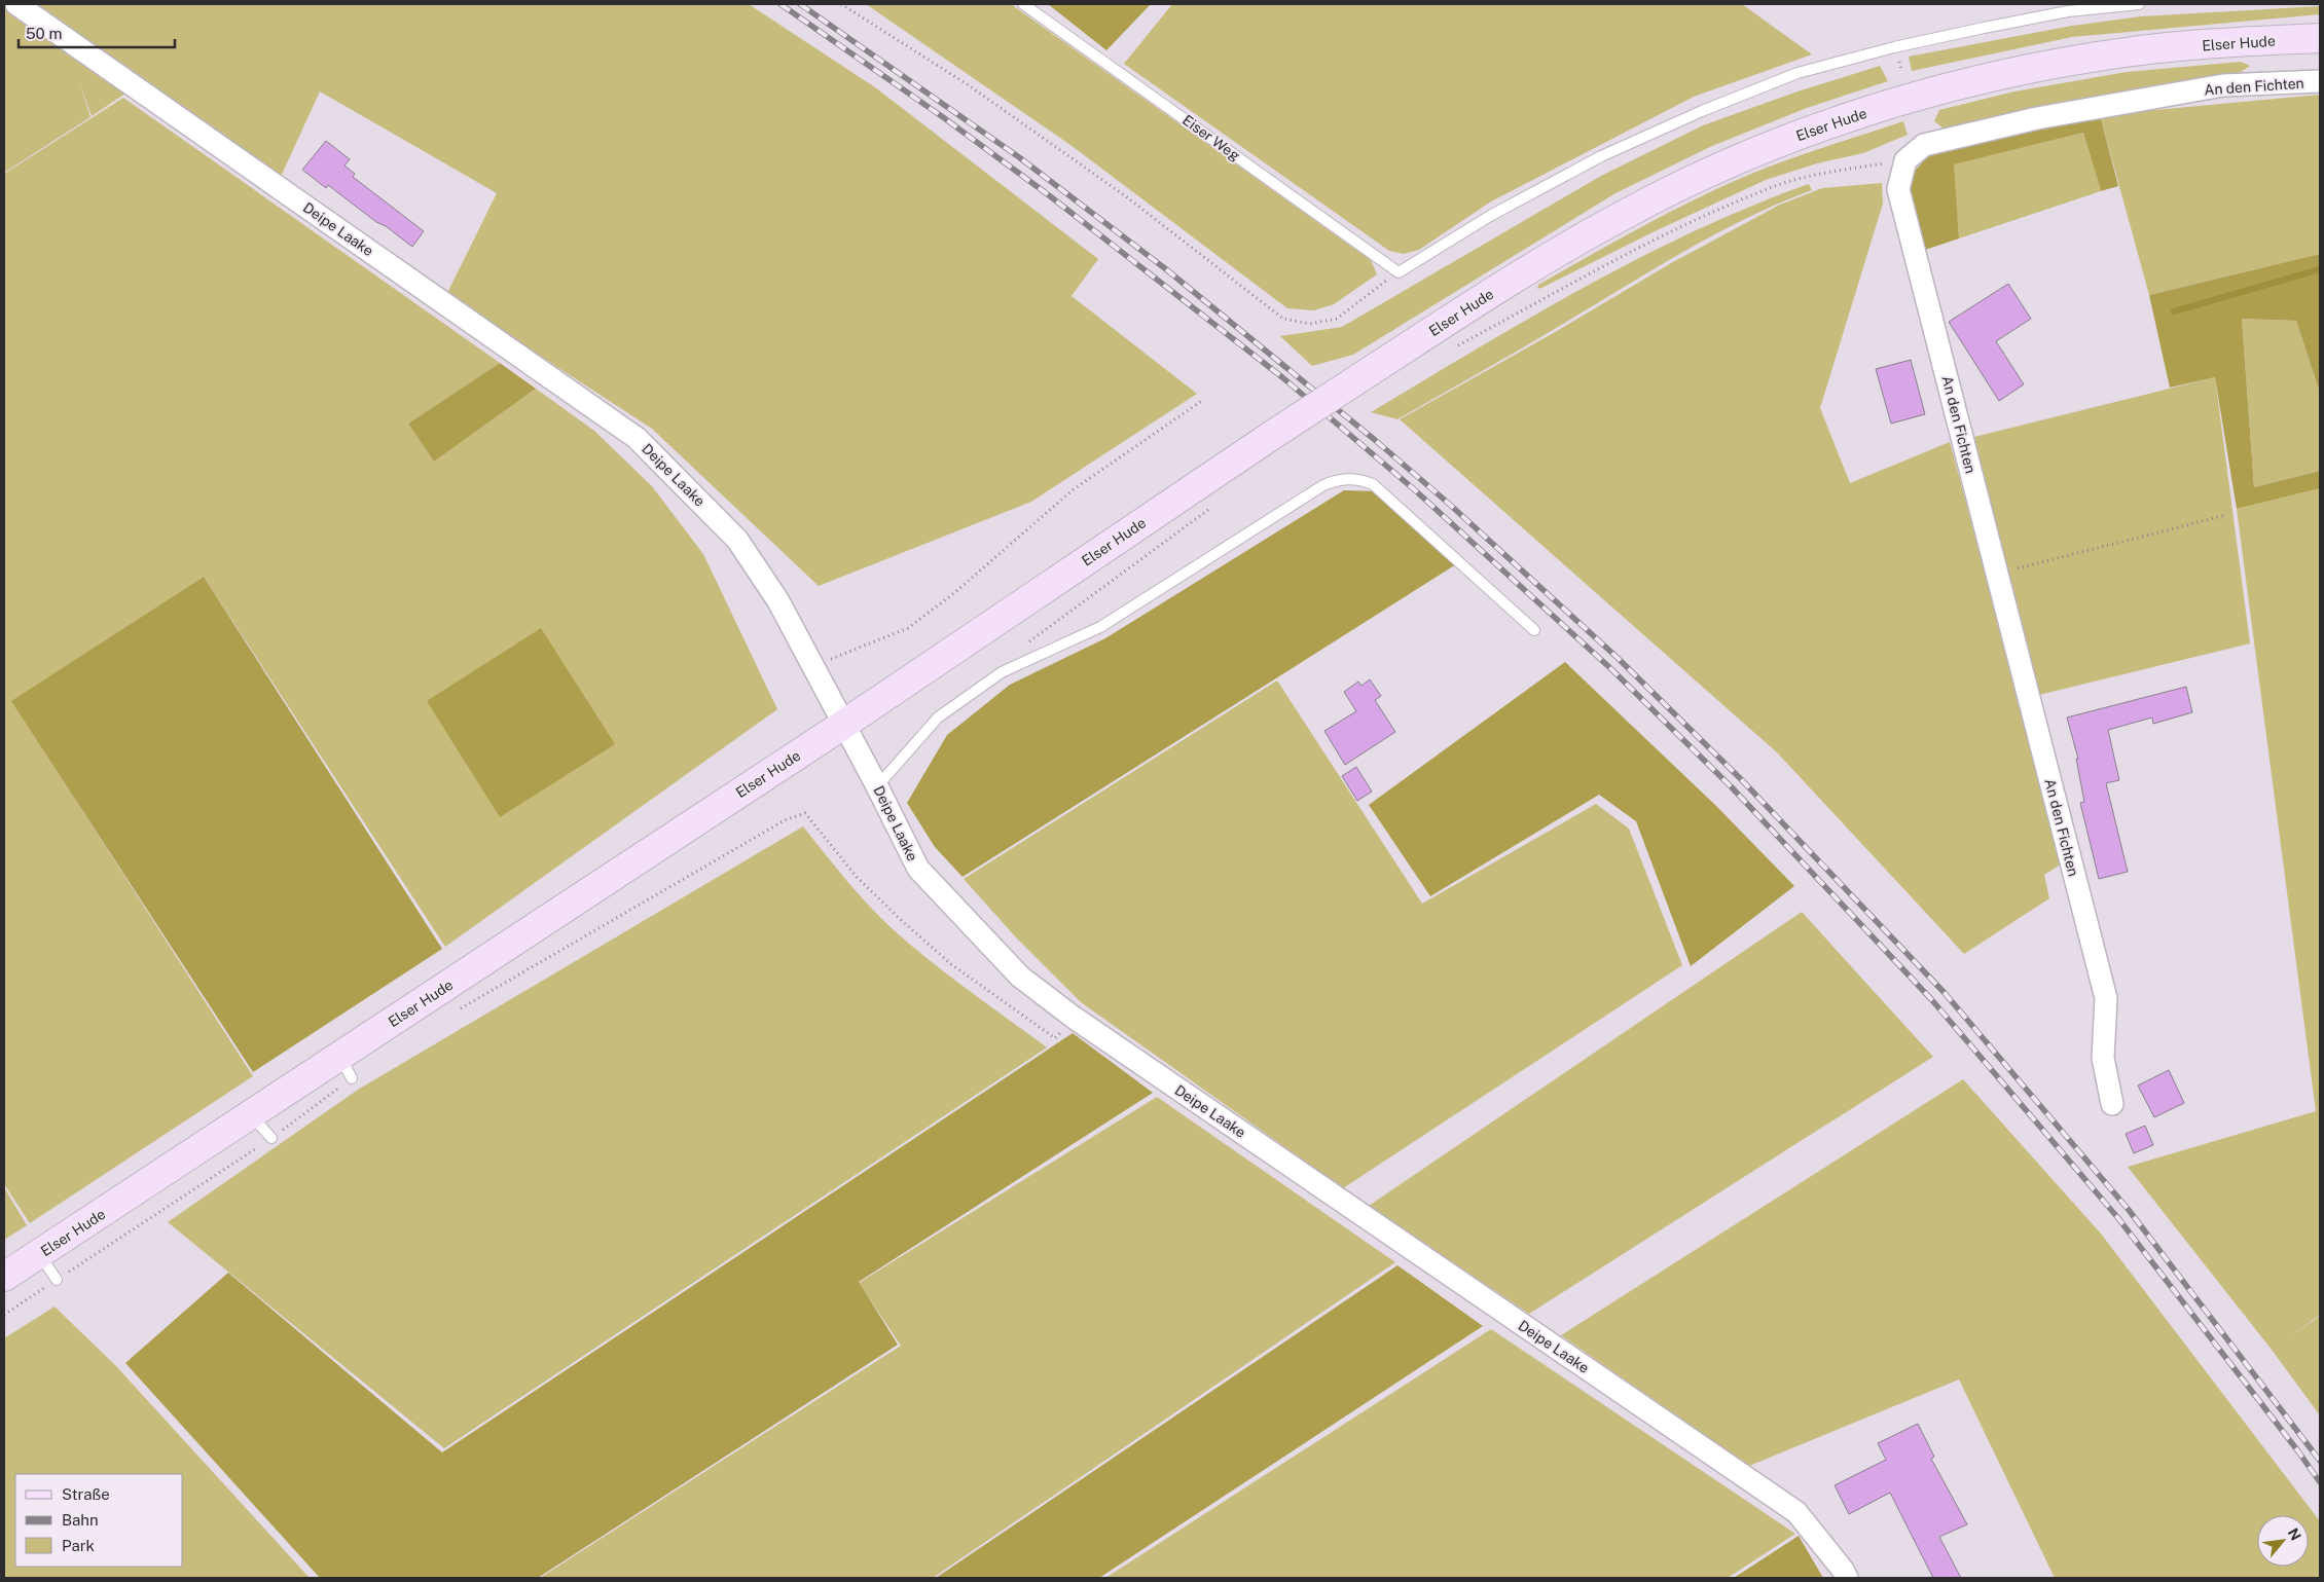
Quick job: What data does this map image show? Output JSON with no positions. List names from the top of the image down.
{
  "streets": {
    "street": ["Elser Hude", "An den Fichten", "Deipe Laake"],
    "lane": ["Eiser Weg"]
  },
  "crossings": [
    ["Elser Hude", "Deipe Laake"]
  ],
  "legend": ["Straße", "Bahn", "Park"],
  "scale_bar": "50 m",
  "north": "top right"
}
